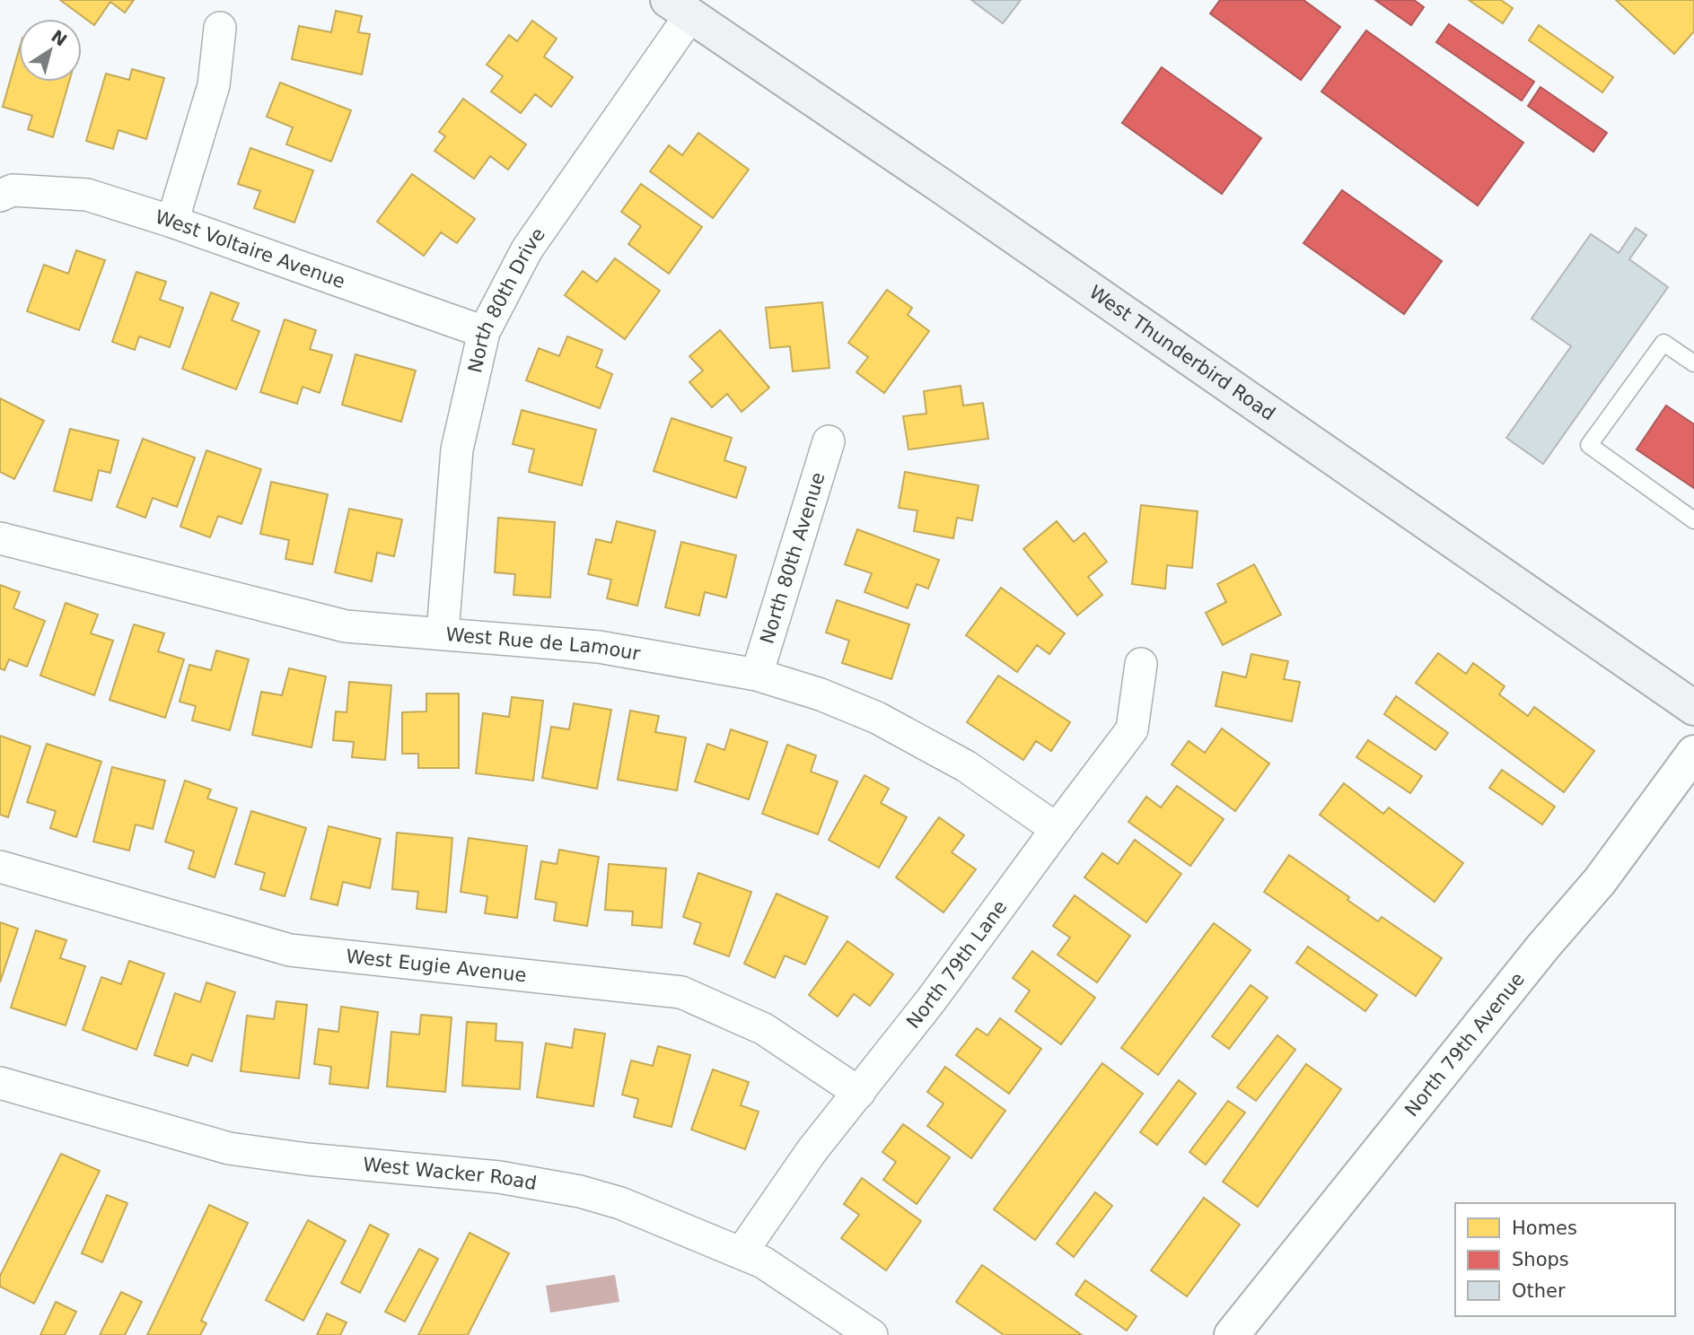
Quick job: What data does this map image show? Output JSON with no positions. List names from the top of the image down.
{
  "streets": {
    "main road": ["West Thunderbird Road"],
    "street": [
      "West Voltaire Avenue",
      "North 80th Drive",
      "North 80th Avenue",
      "West Rue de Lamour",
      "North 79th Lane",
      "West Eugie Avenue",
      "North 79th Avenue",
      "West Wacker Road"
    ]
  },
  "crossings": [
    ["West Voltaire Avenue", "North 80th Drive"],
    ["North 80th Drive", "West Thunderbird Road"],
    ["North 80th Drive", "West Rue de Lamour"],
    ["North 80th Avenue", "West Rue de Lamour"],
    ["West Rue de Lamour", "North 79th Lane"],
    ["North 79th Lane", "West Eugie Avenue"],
    ["North 79th Lane", "West Wacker Road"]
  ],
  "legend": ["Homes", "Shops", "Other"],
  "north": "top right"
}
